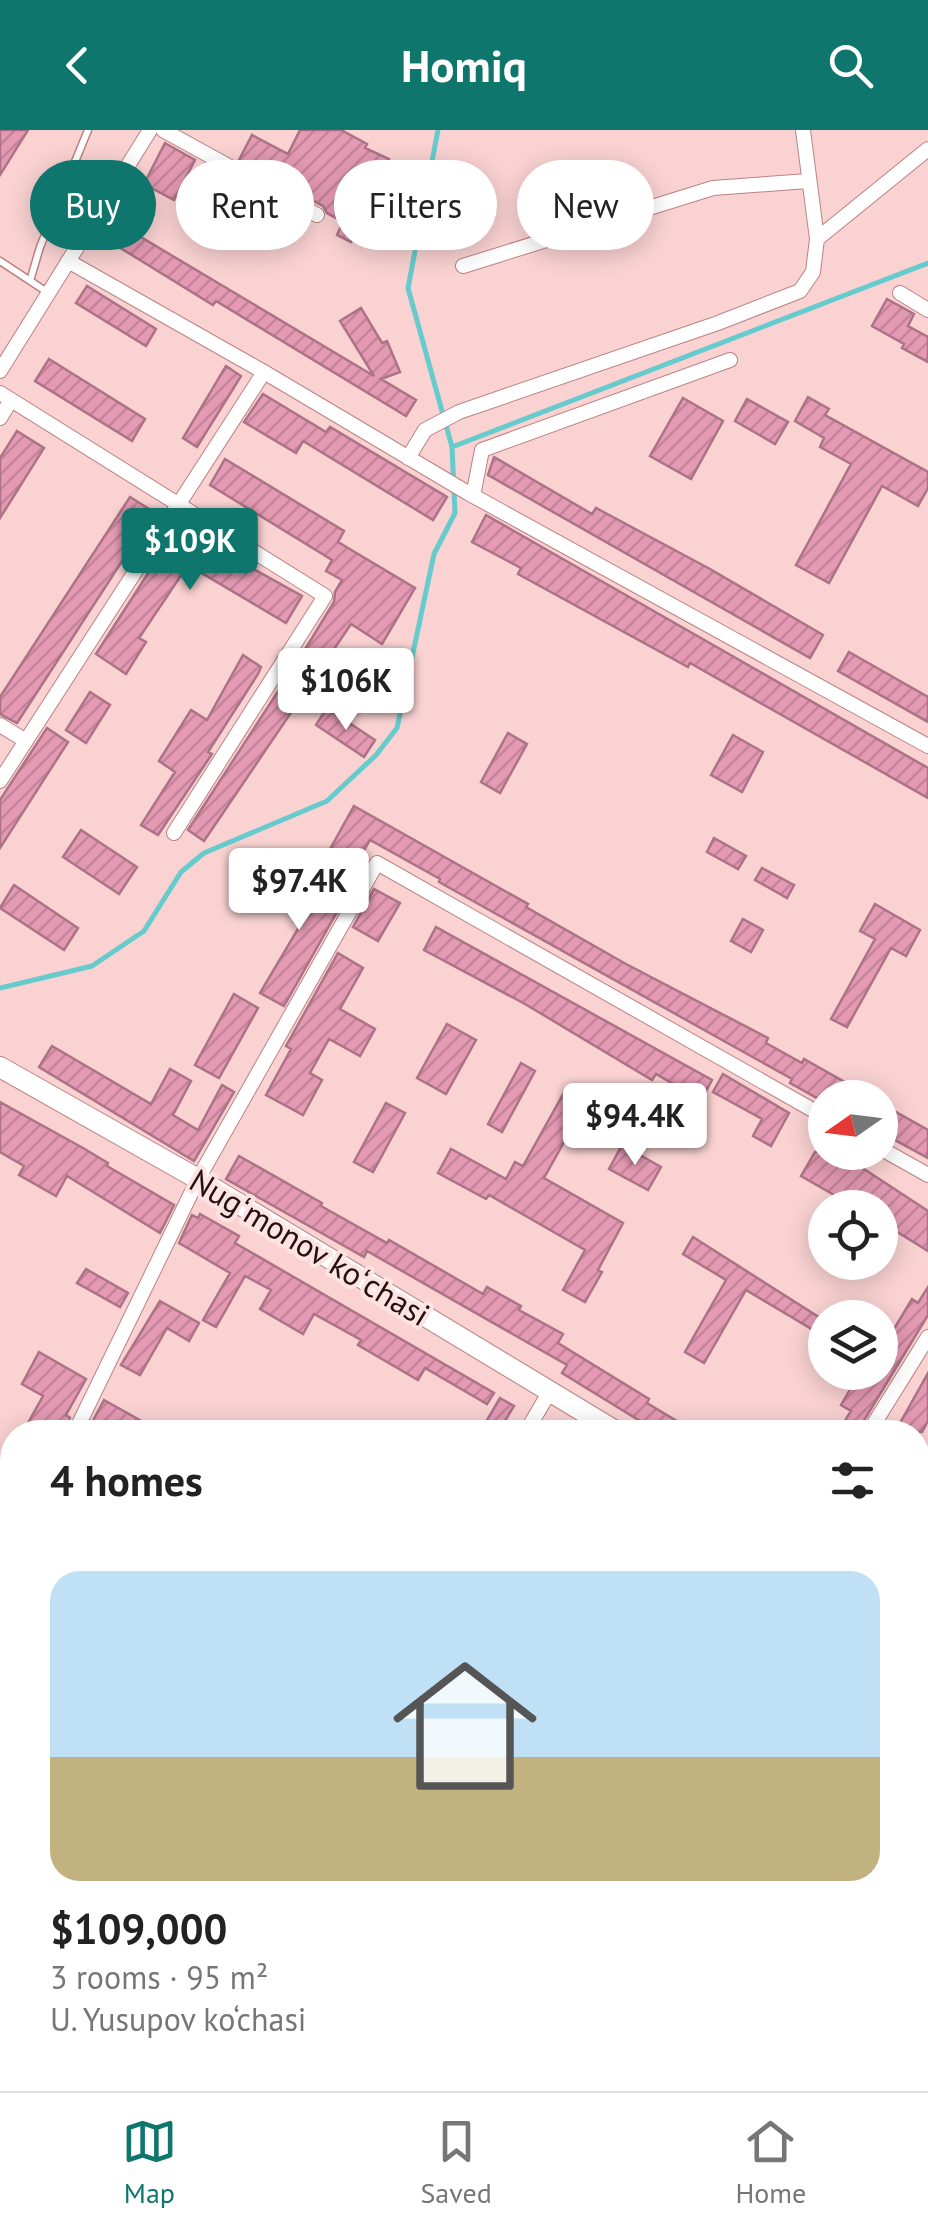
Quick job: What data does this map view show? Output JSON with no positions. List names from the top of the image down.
{
  "streets": {
    "main road": ["Nugʻmonov koʻchasi"]
  },
  "north": "left",
  "page": {
    "header": "Homiq",
    "chip": [
      "Buy",
      "Rent",
      "Filters",
      "New"
    ],
    "price": [
      "$109K",
      "$106K",
      "$97.4K",
      "$94.4K"
    ],
    "heading": "4 homes",
    "list": [
      {
        "name": "$109,000",
        "note": "3 rooms · 95 m² · U. Yusupov ko‘chasi"
      }
    ],
    "tabs": ["Map", "Saved", "Home"]
  }
}
